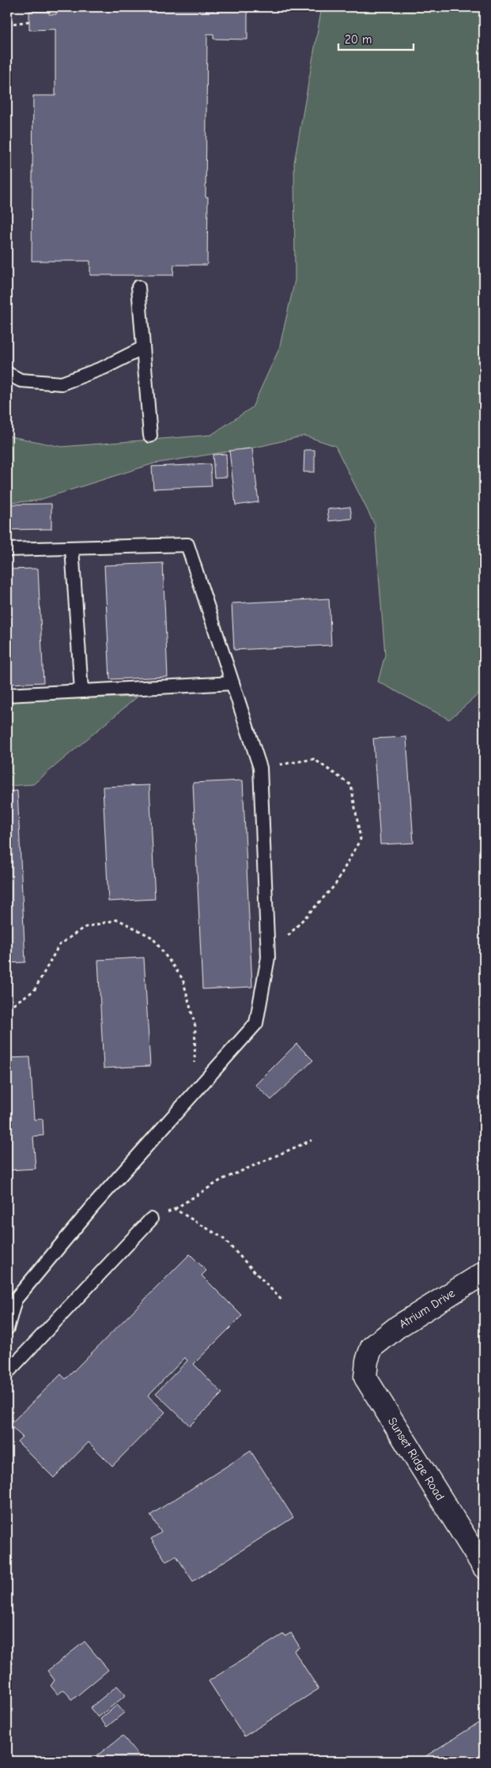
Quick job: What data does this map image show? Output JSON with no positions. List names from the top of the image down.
{
  "streets": {
    "street": ["Atrium Drive", "Sunset Ridge Road"]
  },
  "crossings": [
    ["Atrium Drive", "Sunset Ridge Road"]
  ],
  "scale_bar": "20 m"
}
